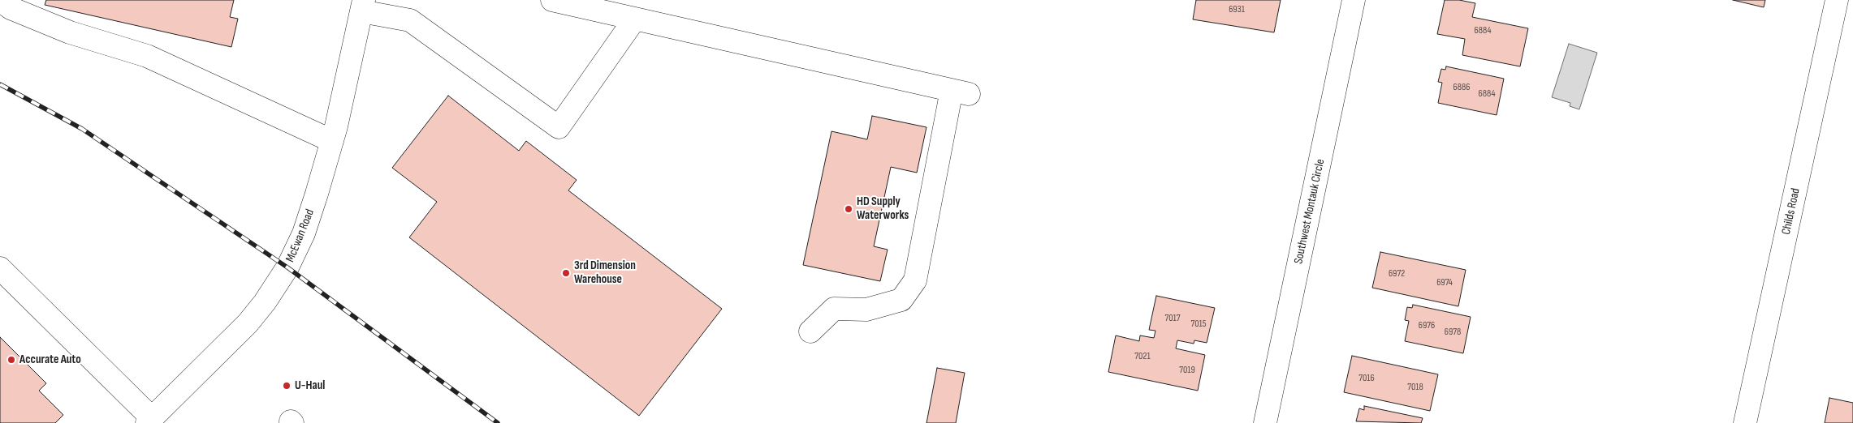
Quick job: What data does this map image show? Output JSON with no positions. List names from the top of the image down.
{
  "streets": {
    "street": ["Southwest Montauk Circle", "Childs Road", "McEwan Road"]
  },
  "places": [
    "HD Supply Waterworks",
    "3rd Dimension Warehouse",
    "Accurate Auto",
    "U-Haul"
  ],
  "house_numbers": [
    "6931",
    "6884",
    "6886",
    "6884",
    "6972",
    "6974",
    "7017",
    "7015",
    "6976",
    "6978",
    "7021",
    "7019",
    "7016",
    "7018"
  ]
}
